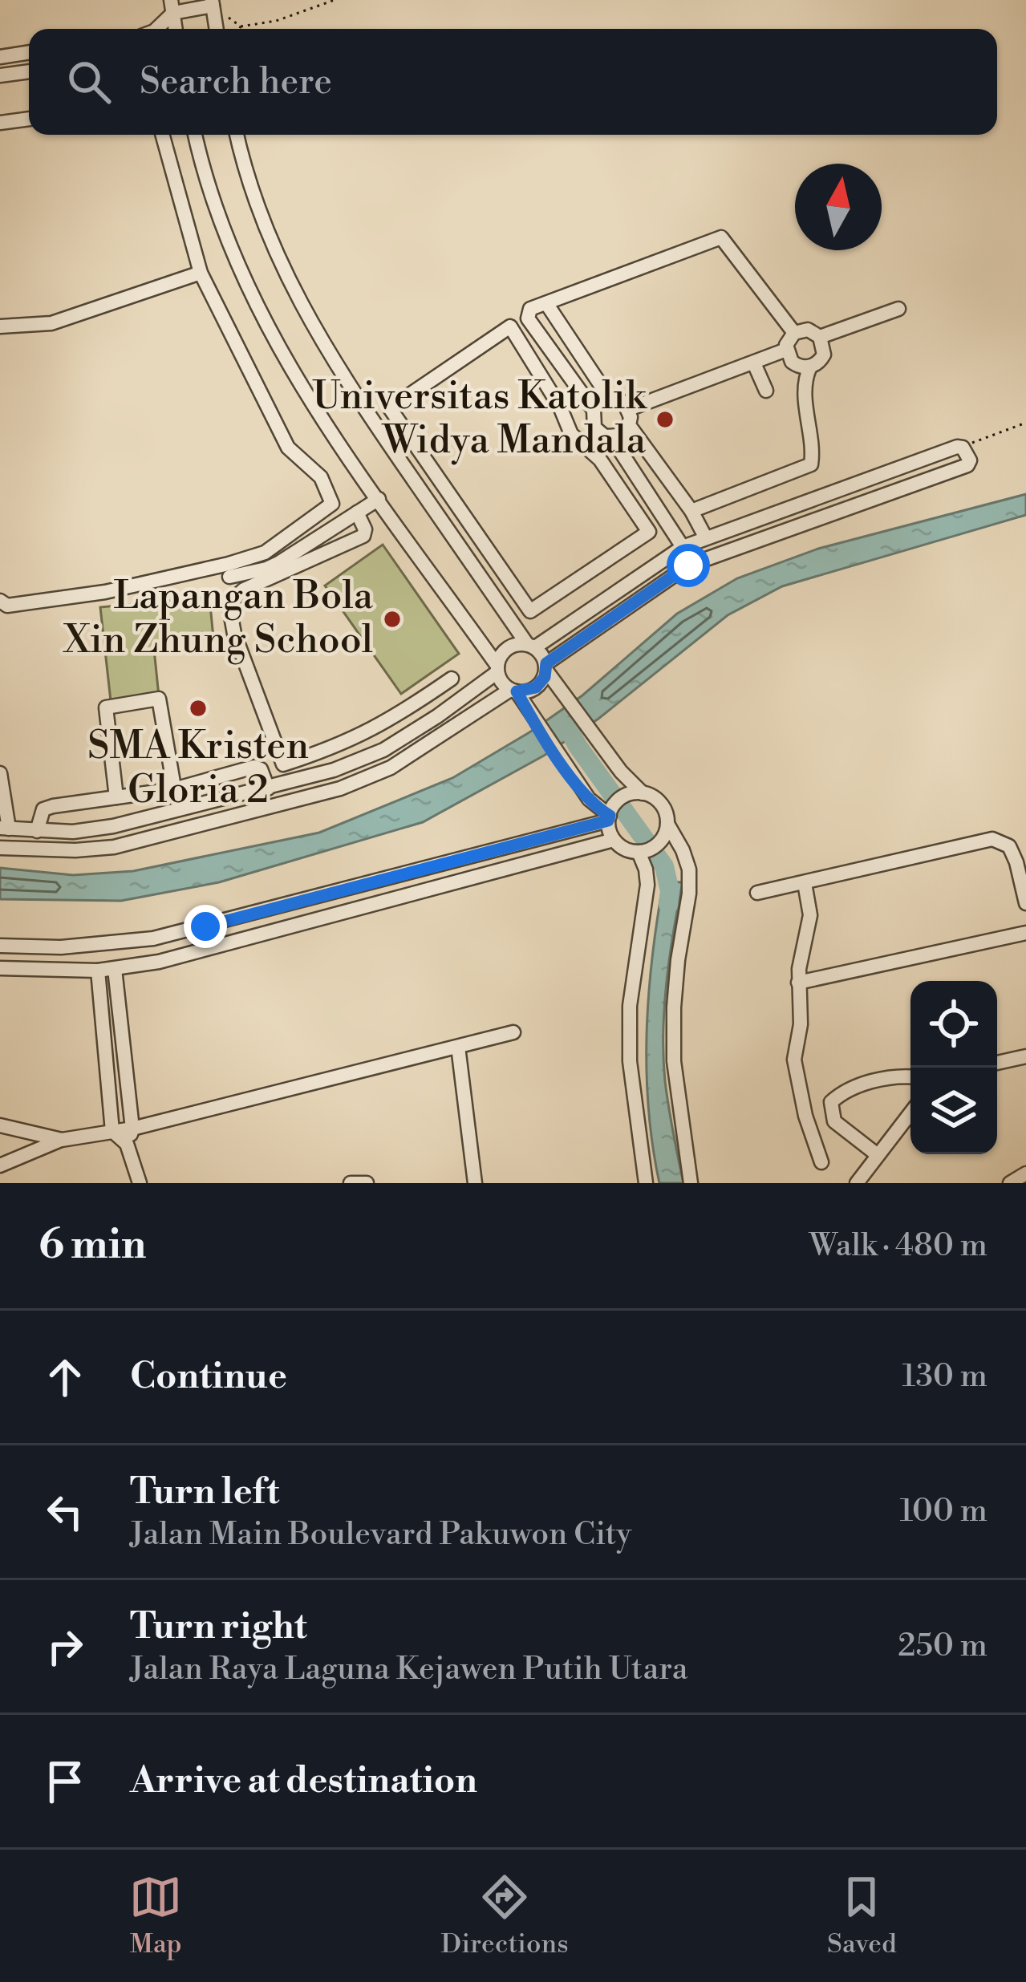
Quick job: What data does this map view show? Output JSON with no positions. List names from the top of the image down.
{
  "places": ["Universitas Katolik Widya Mandala", "Lapangan Bola Xin Zhung School", "SMA Kristen Gloria 2"],
  "north": "top",
  "page": {
    "search": "Search here",
    "heading": ["6 min", "Walk · 480 m"],
    "list": [
      ["Continue", "130 m"],
      ["Turn left", "Jalan Main Boulevard Pakuwon City", "100 m"],
      ["Turn right", "Jalan Raya Laguna Kejawen Putih Utara", "250 m"],
      "Arrive at destination"
    ],
    "nav": ["Map", "Directions", "Saved"]
  }
}
